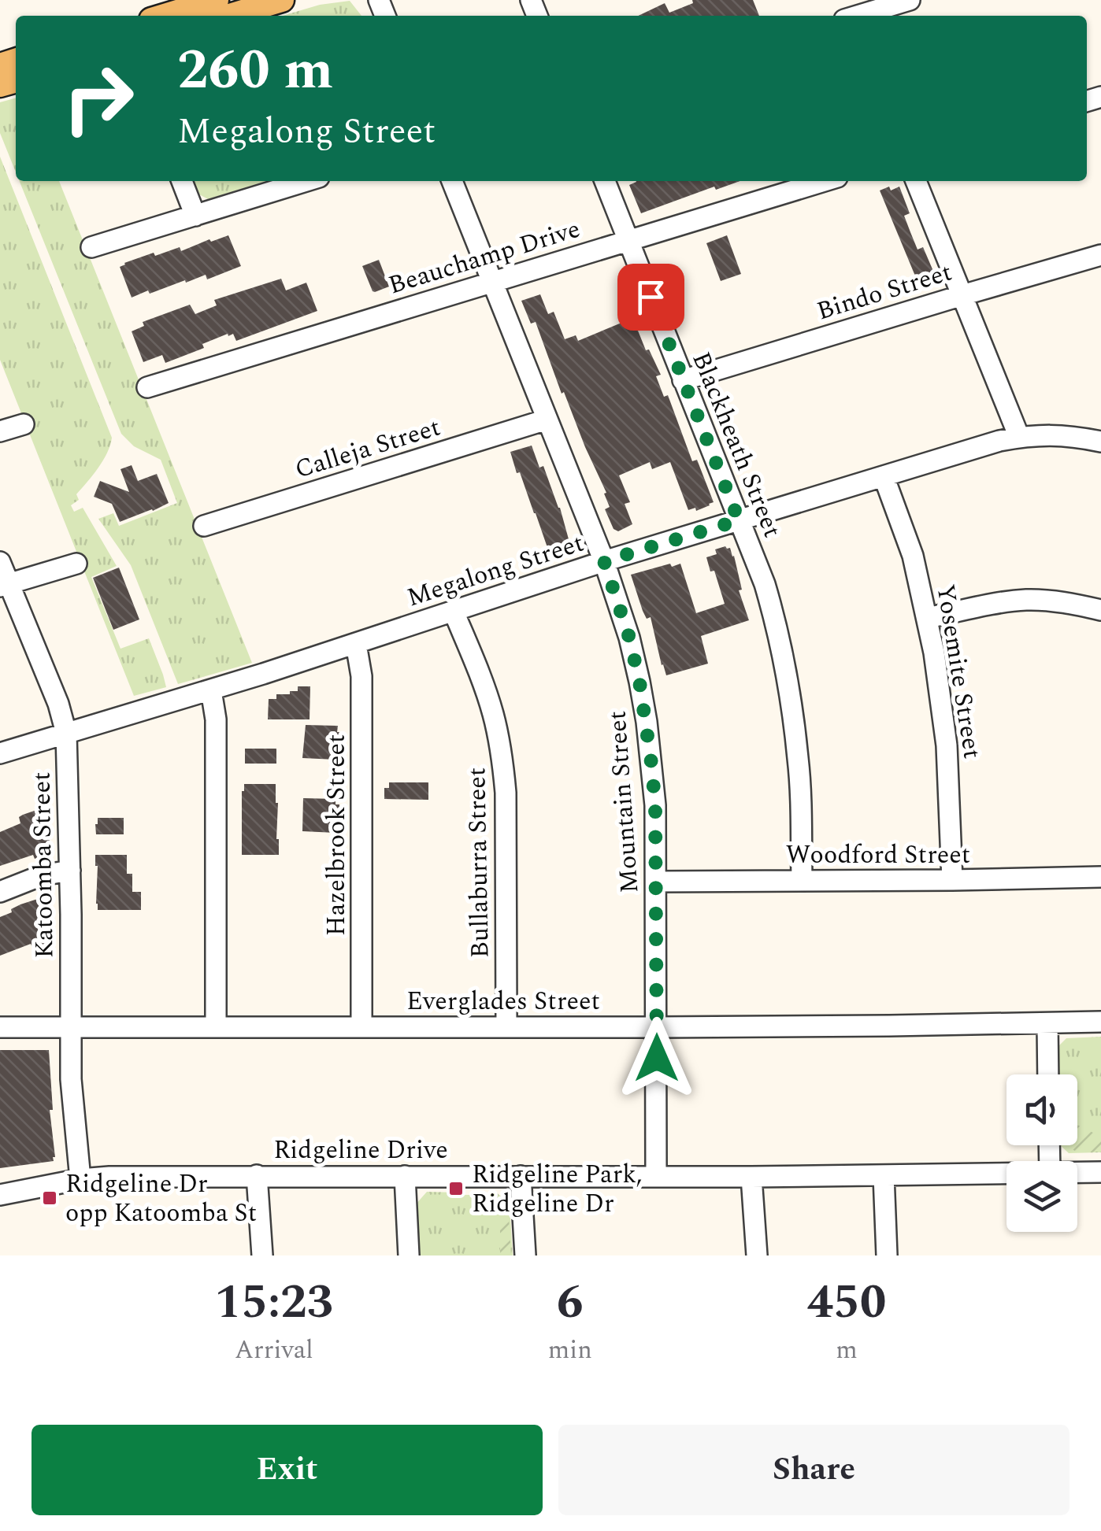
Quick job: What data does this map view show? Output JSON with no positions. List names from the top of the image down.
{
  "streets": {
    "street": [
      "Beauchamp Drive",
      "Bindo Street",
      "Blackheath Street",
      "Calleja Street",
      "Megalong Street",
      "Yosemite Street",
      "Mountain Street",
      "Hazelbrook Street",
      "Woodford Street",
      "Bullaburra Street",
      "Katoomba Street",
      "Everglades Street",
      "Ridgeline Drive"
    ]
  },
  "crossings": [
    ["Beauchamp Drive", "Blackheath Street"],
    ["Beauchamp Drive", "Mountain Street"],
    ["Bindo Street", "Blackheath Street"],
    ["Blackheath Street", "Megalong Street"],
    ["Blackheath Street", "Woodford Street"],
    ["Calleja Street", "Mountain Street"],
    ["Megalong Street", "Yosemite Street"],
    ["Megalong Street", "Mountain Street"],
    ["Megalong Street", "Hazelbrook Street"],
    ["Megalong Street", "Bullaburra Street"],
    ["Megalong Street", "Katoomba Street"],
    ["Yosemite Street", "Woodford Street"],
    ["Mountain Street", "Woodford Street"],
    ["Mountain Street", "Everglades Street"],
    ["Mountain Street", "Ridgeline Drive"],
    ["Hazelbrook Street", "Everglades Street"],
    ["Bullaburra Street", "Everglades Street"],
    ["Katoomba Street", "Everglades Street"],
    ["Katoomba Street", "Ridgeline Drive"]
  ],
  "places": {
    "transit": ["Ridgeline Park, Ridgeline Dr", "Ridgeline Dr opp Katoomba St"]
  },
  "page": {
    "turn": ["260 m", "Megalong Street"],
    "eta": [
      "15:23",
      "Arrival",
      "6",
      "min",
      "450",
      "m"
    ],
    "buttons": ["Exit", "Share"]
  }
}
